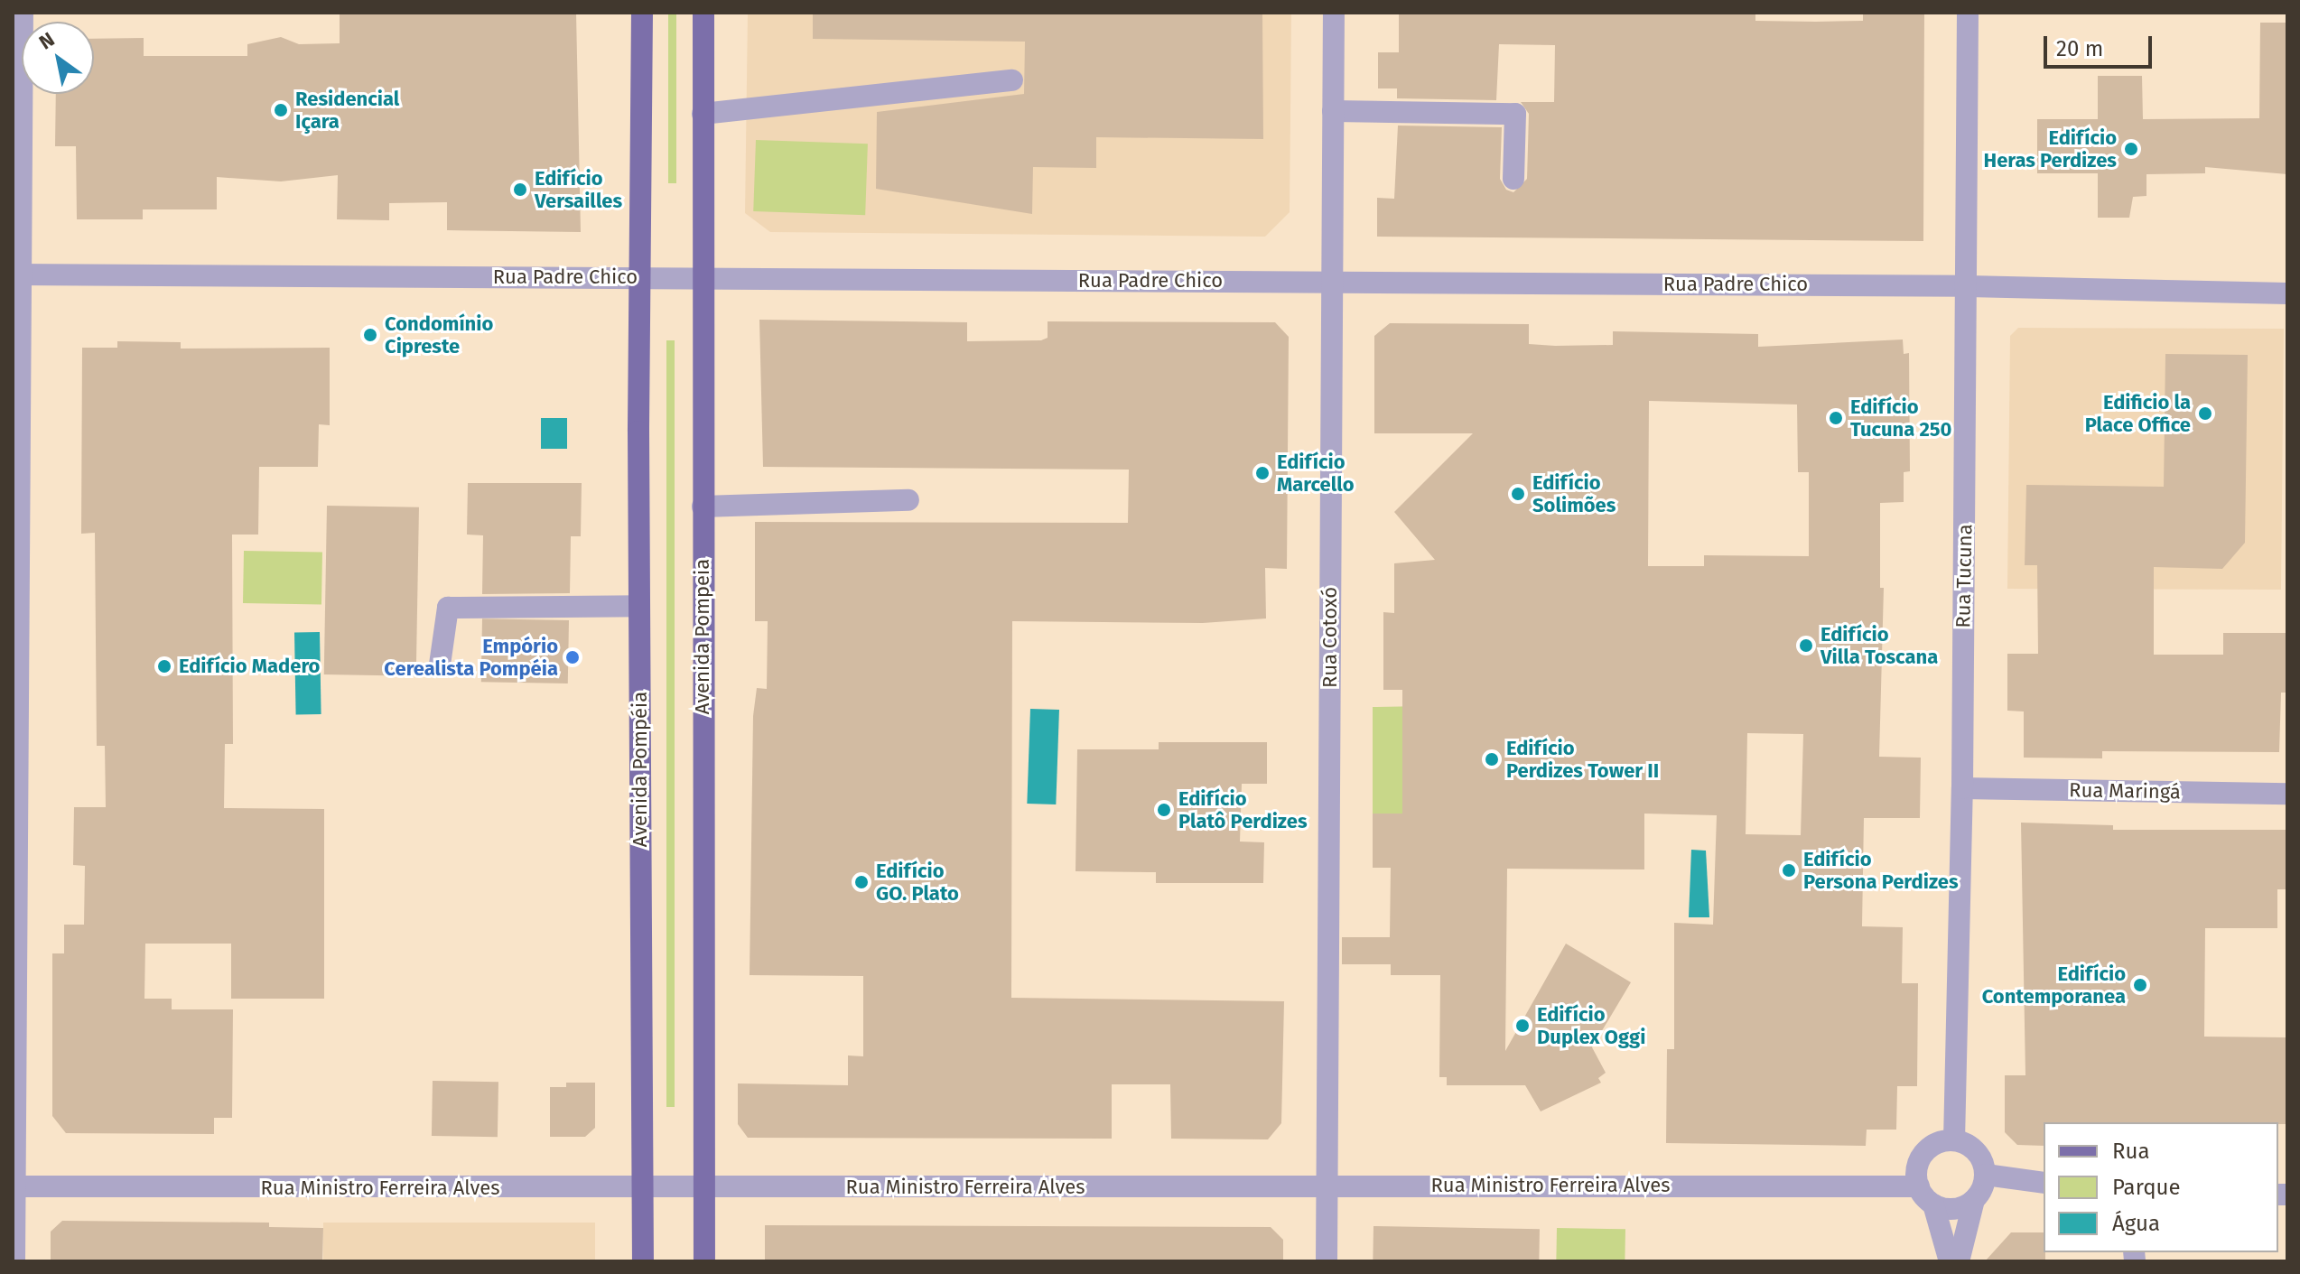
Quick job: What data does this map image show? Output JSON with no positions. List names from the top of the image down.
{
  "streets": {
    "main road": ["Avenida Pompeia", "Avenida Pompéia"],
    "street": [
      "Rua Padre Chico",
      "Rua Tucuna",
      "Rua Cotoxó",
      "Rua Maringá",
      "Rua Ministro Ferreira Alves"
    ]
  },
  "crossings": [
    ["Rua Padre Chico", "Rua Tucuna"],
    ["Rua Padre Chico", "Avenida Pompeia"],
    ["Rua Padre Chico", "Rua Cotoxó"],
    ["Rua Padre Chico", "Avenida Pompéia"],
    ["Rua Tucuna", "Rua Maringá"],
    ["Rua Tucuna", "Rua Ministro Ferreira Alves"],
    ["Avenida Pompeia", "Rua Ministro Ferreira Alves"],
    ["Rua Cotoxó", "Rua Ministro Ferreira Alves"],
    ["Avenida Pompéia", "Rua Ministro Ferreira Alves"]
  ],
  "places": [
    "Residencial Içara",
    "Edifício Heras Perdizes",
    "Edifício Versailles",
    "Condomínio Cipreste",
    "Edificio la Place Office",
    "Edifício Tucuna 250",
    "Edifício Marcello",
    "Edifício Solimões",
    "Edifício Villa Toscana",
    "Empório Cerealista Pompéia",
    "Edifício Madero",
    "Edifício Perdizes Tower II",
    "Edifício Platô Perdizes",
    "Edifício Persona Perdizes",
    "Edifício GO. Plato",
    "Edifício Contemporanea",
    "Edifício Duplex Oggi"
  ],
  "legend": ["Rua", "Parque", "Água"],
  "scale_bar": "20 m",
  "north": "top left"
}
